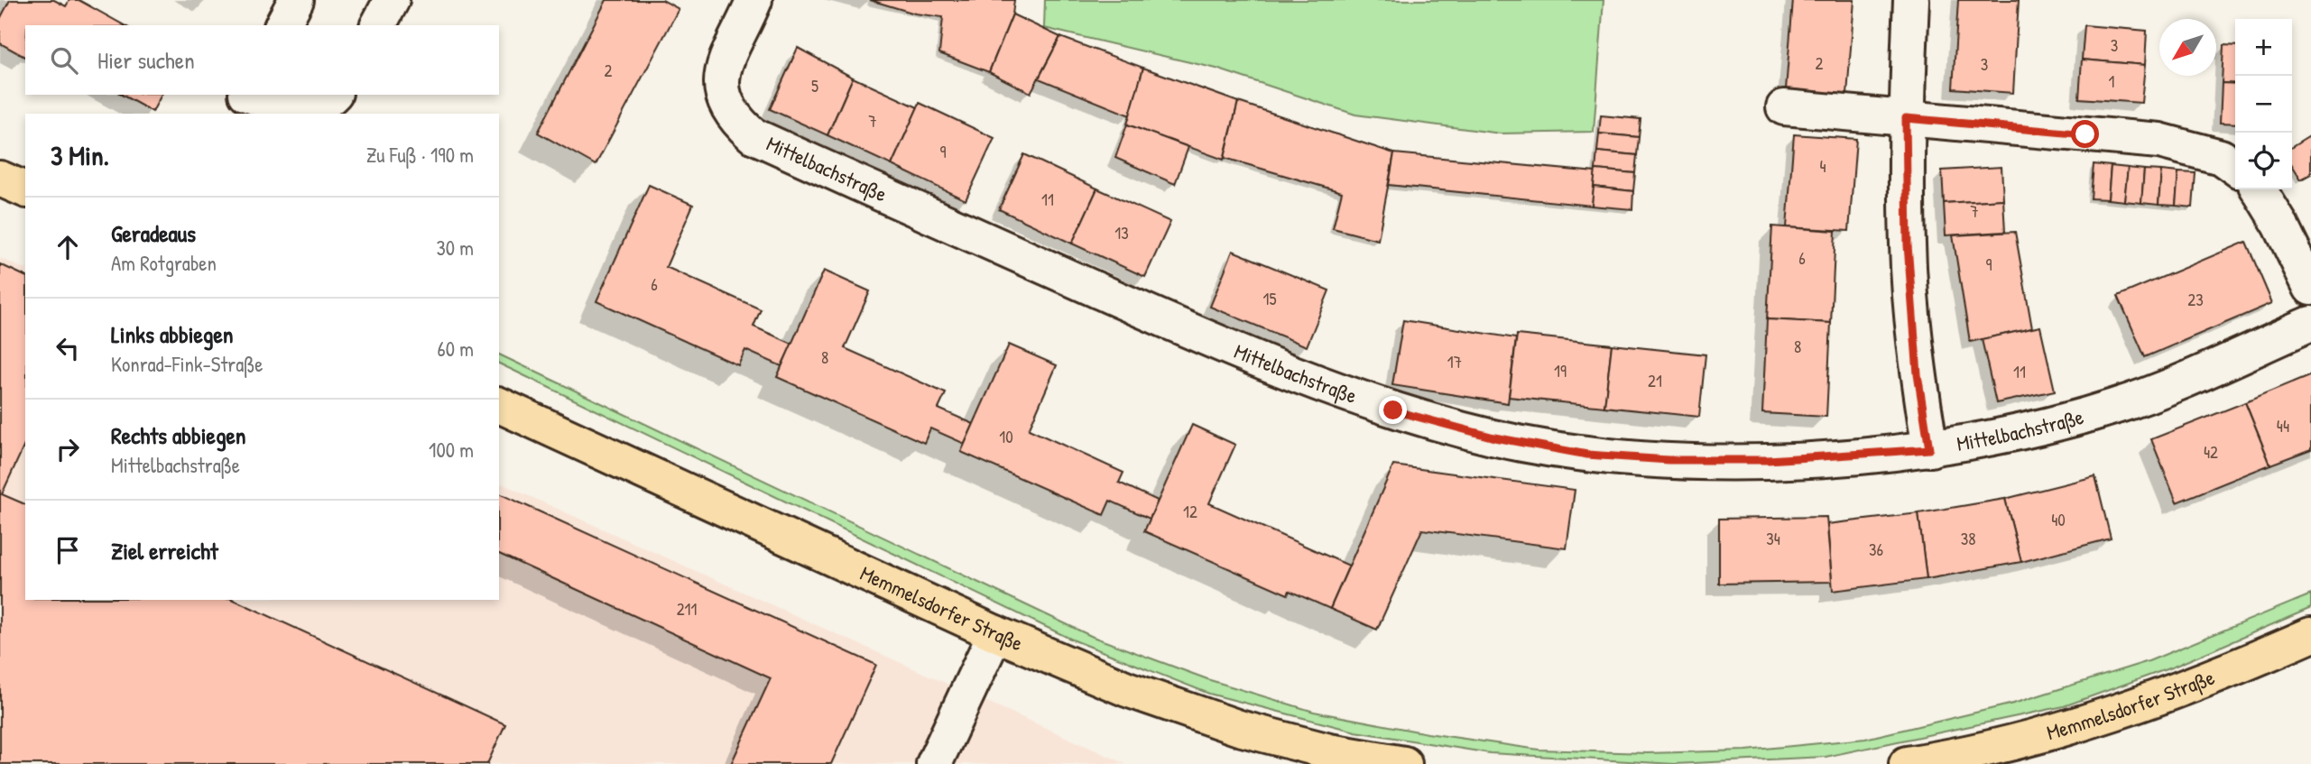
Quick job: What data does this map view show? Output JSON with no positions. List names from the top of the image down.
{
  "streets": {
    "main road": ["Memmelsdorfer Straße"],
    "street": ["Mittelbachstraße"]
  },
  "house_numbers": [
    "3",
    "2",
    "3",
    "2",
    "1",
    "5",
    "7",
    "9",
    "4",
    "11",
    "7",
    "13",
    "6",
    "9",
    "6",
    "15",
    "23",
    "8",
    "8",
    "17",
    "19",
    "11",
    "21",
    "44",
    "10",
    "42",
    "12",
    "40",
    "34",
    "38",
    "36",
    "211"
  ],
  "north": "bottom left",
  "page": {
    "map_buttons": ["+", "−"],
    "search": "Hier suchen",
    "heading": ["3 Min.", "Zu Fuß · 190 m"],
    "list": [
      ["Geradeaus", "Am Rotgraben", "30 m"],
      ["Links abbiegen", "Konrad-Fink-Straße", "60 m"],
      ["Rechts abbiegen", "Mittelbachstraße", "100 m"],
      "Ziel erreicht"
    ]
  }
}
